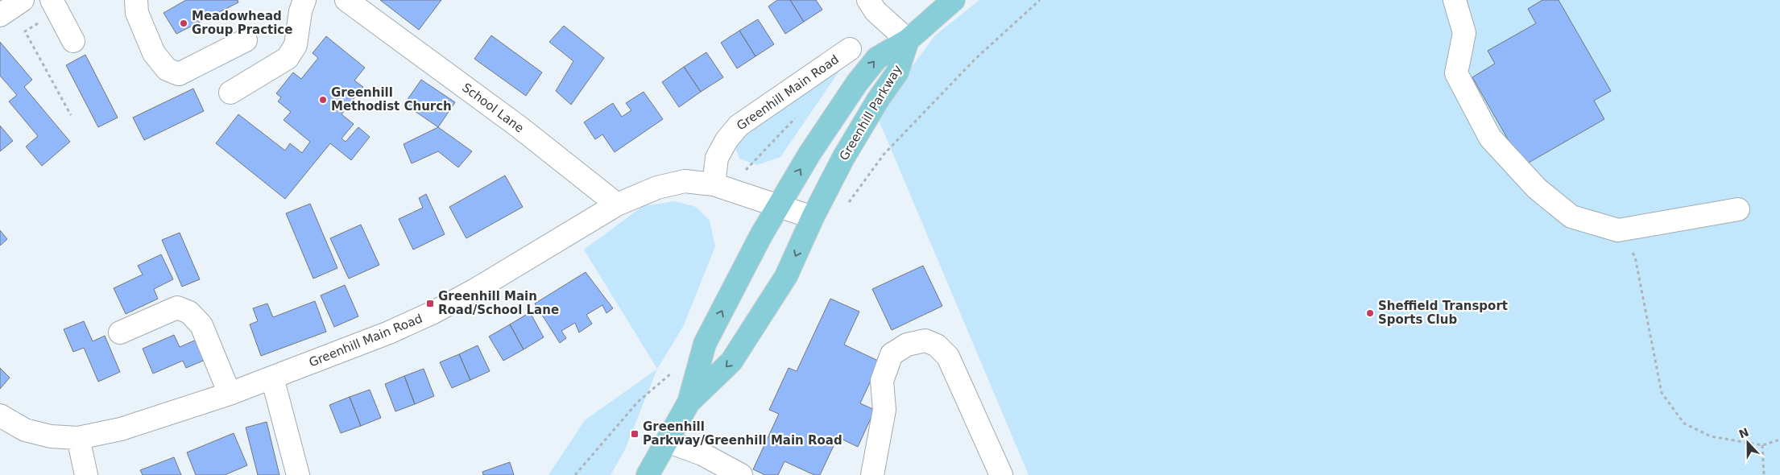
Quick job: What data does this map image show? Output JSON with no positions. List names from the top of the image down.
{
  "streets": {
    "main road": ["Greenhill Parkway"],
    "street": ["Greenhill Main Road", "School Lane"]
  },
  "crossings": [
    ["Greenhill Main Road", "School Lane"],
    ["Greenhill Main Road", "Greenhill Parkway"]
  ],
  "places": {
    "other": ["Meadowhead Group Practice", "Greenhill Methodist Church", "Sheffield Transport Sports Club"],
    "transit": ["Greenhill Main Road/School Lane", "Greenhill Parkway/Greenhill Main Road"]
  },
  "north": "top"
}
